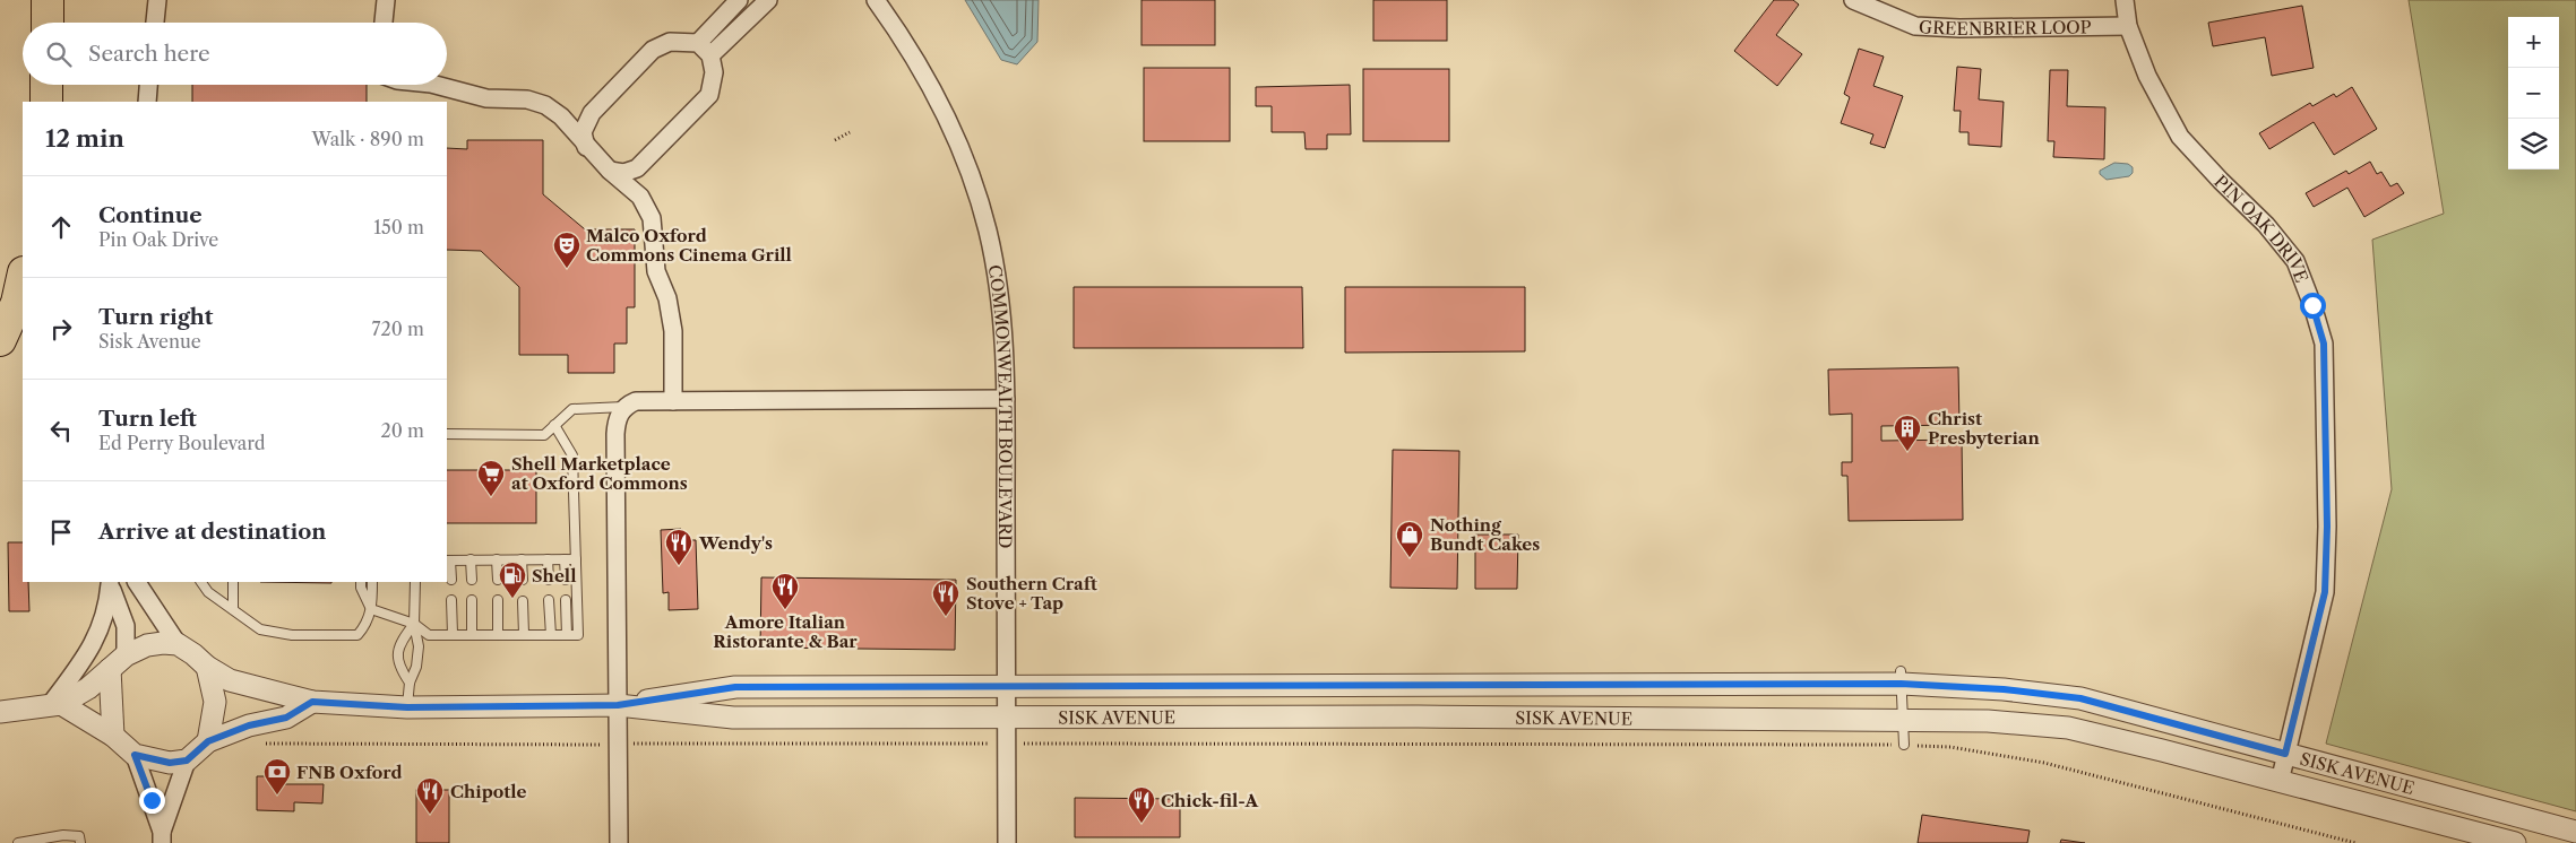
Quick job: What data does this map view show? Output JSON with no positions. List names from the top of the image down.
{
  "streets": {
    "street": [
      "GREENBRIER LOOP",
      "PIN OAK DRIVE",
      "COMMONWEALTH BOULEVARD",
      "SISK AVENUE"
    ]
  },
  "crossings": [
    ["GREENBRIER LOOP", "PIN OAK DRIVE"],
    ["PIN OAK DRIVE", "SISK AVENUE"],
    ["COMMONWEALTH BOULEVARD", "SISK AVENUE"]
  ],
  "places": {
    "theatre": ["Malco Oxford Commons Cinema Grill"],
    "building": ["Christ Presbyterian"],
    "supermarket": ["Shell Marketplace at Oxford Commons"],
    "shop": ["Nothing Bundt Cakes"],
    "restaurant": [
      "Wendy's",
      "Amore Italian Ristorante & Bar",
      "Southern Craft Stove + Tap",
      "Chipotle",
      "Chick-fil-A"
    ],
    "fuel station": ["Shell"],
    "bank": ["FNB Oxford"]
  },
  "page": {
    "map_buttons": ["+", "−"],
    "search": "Search here",
    "heading": ["12 min", "Walk · 890 m"],
    "list": [
      ["Continue", "Pin Oak Drive", "150 m"],
      ["Turn right", "Sisk Avenue", "720 m"],
      ["Turn left", "Ed Perry Boulevard", "20 m"],
      "Arrive at destination"
    ]
  }
}
